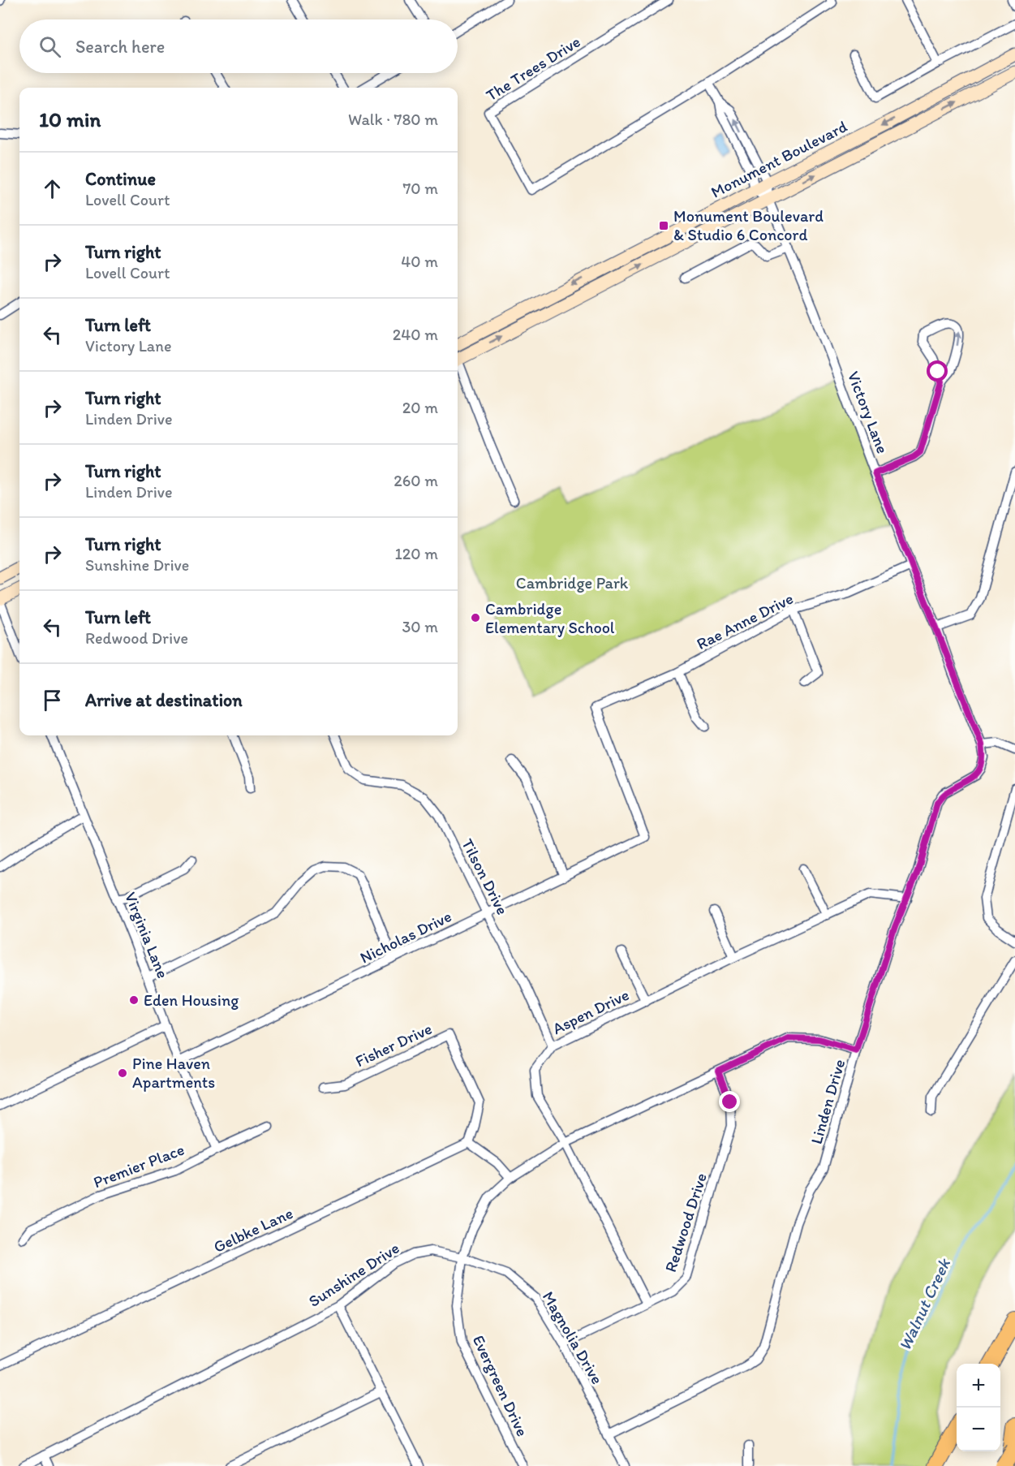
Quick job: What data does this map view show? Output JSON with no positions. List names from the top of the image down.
{
  "streets": {
    "main road": ["Monument Boulevard"],
    "street": [
      "The Trees Drive",
      "Victory Lane",
      "Rae Anne Drive",
      "Tilson Drive",
      "Virginia Lane",
      "Nicholas Drive",
      "Aspen Drive",
      "Fisher Drive",
      "Linden Drive",
      "Premier Place",
      "Redwood Drive",
      "Gelbke Lane",
      "Sunshine Drive",
      "Magnolia Drive",
      "Evergreen Drive"
    ]
  },
  "crossings": [
    ["Monument Boulevard", "Victory Lane"],
    ["Victory Lane", "Rae Anne Drive"],
    ["Victory Lane", "Linden Drive"],
    ["Rae Anne Drive", "Nicholas Drive"],
    ["Tilson Drive", "Nicholas Drive"],
    ["Tilson Drive", "Aspen Drive"],
    ["Virginia Lane", "Nicholas Drive"],
    ["Virginia Lane", "Premier Place"],
    ["Aspen Drive", "Linden Drive"],
    ["Aspen Drive", "Redwood Drive"],
    ["Fisher Drive", "Gelbke Lane"],
    ["Linden Drive", "Magnolia Drive"],
    ["Redwood Drive", "Magnolia Drive"],
    ["Sunshine Drive", "Magnolia Drive"],
    ["Sunshine Drive", "Evergreen Drive"],
    ["Magnolia Drive", "Evergreen Drive"]
  ],
  "water": ["Walnut Creek"],
  "parks": ["Cambridge Park"],
  "places": {
    "transit": ["Monument Boulevard & Studio 6 Concord"],
    "other": ["Cambridge Elementary School", "Eden Housing", "Pine Haven Apartments"]
  },
  "page": {
    "search": "Search here",
    "heading": ["10 min", "Walk · 780 m"],
    "list": [
      ["Continue", "Lovell Court", "70 m"],
      ["Turn right", "Lovell Court", "40 m"],
      ["Turn left", "Victory Lane", "240 m"],
      ["Turn right", "Linden Drive", "20 m"],
      ["Turn right", "Linden Drive", "260 m"],
      ["Turn right", "Sunshine Drive", "120 m"],
      ["Turn left", "Redwood Drive", "30 m"],
      "Arrive at destination"
    ],
    "map_buttons": ["+", "−"]
  }
}
